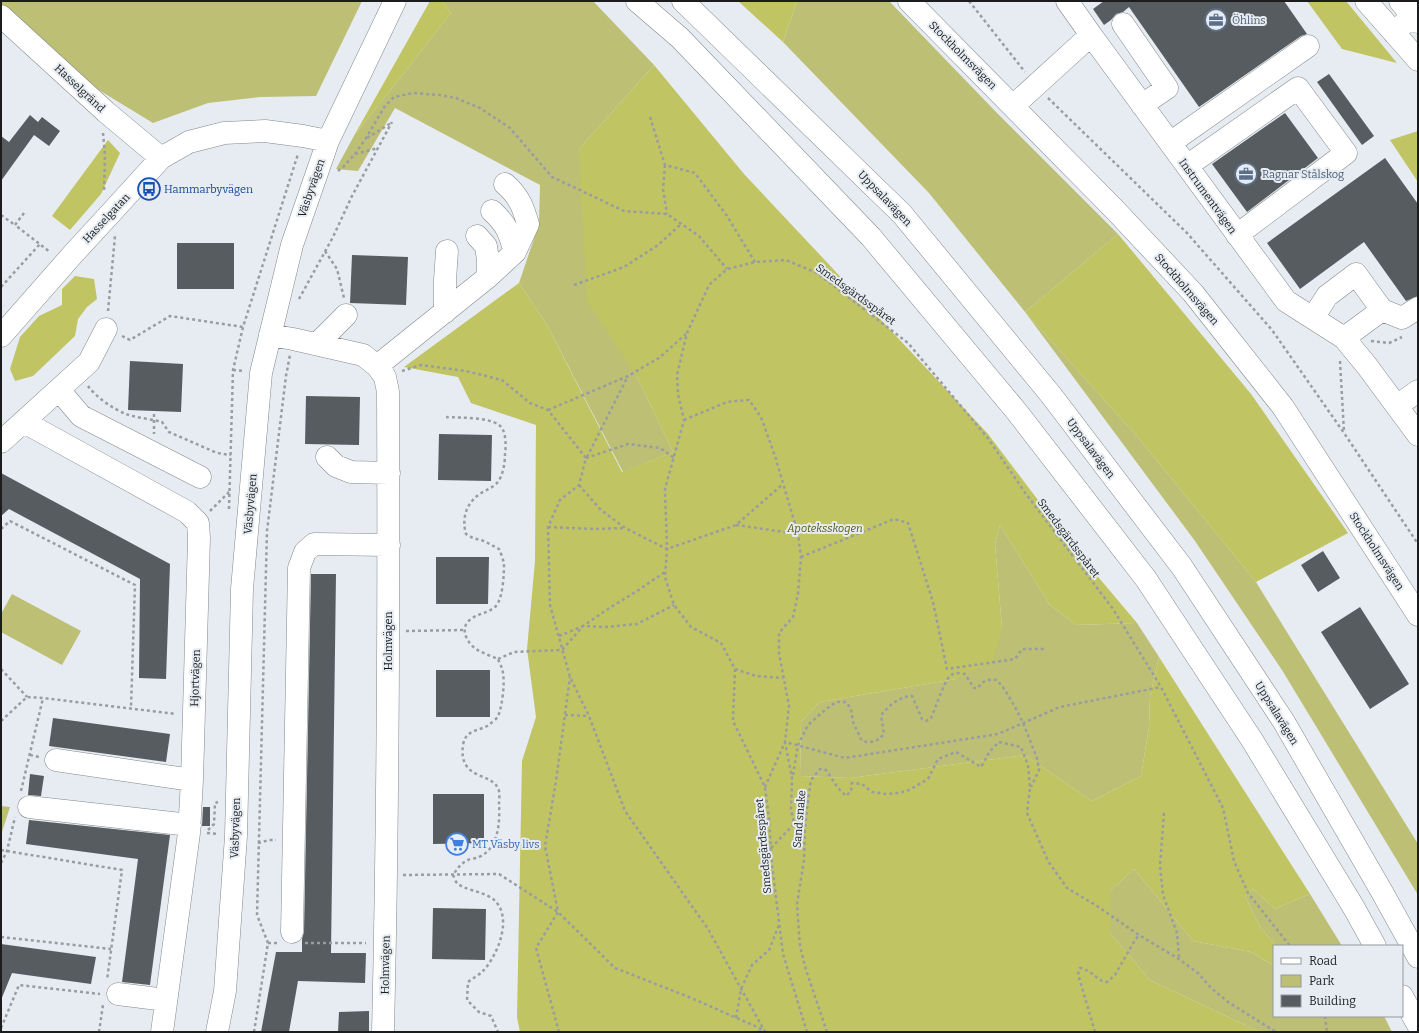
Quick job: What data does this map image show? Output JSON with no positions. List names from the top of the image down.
{
  "streets": {
    "main road": [
      "Stockholmsvägen",
      "Hasselgränd",
      "Väsbyvägen",
      "Instrumentvägen",
      "Uppsalavägen",
      "Hasselgatan",
      "Holmvägen",
      "Hjortvägen"
    ],
    "path": ["Smedsgärdsspåret", "Sand snake"]
  },
  "crossings": [
    ["Hasselgränd", "Hasselgatan"],
    ["Väsbyvägen", "Hasselgatan"]
  ],
  "parks": ["Apoteksskogen"],
  "places": {
    "office": ["Öhlins", "Ragnar Stålskog"],
    "bus stop": ["Hammarbyvägen"],
    "supermarket": ["MT Väsby livs"]
  },
  "legend": ["Road", "Park", "Building"]
}
